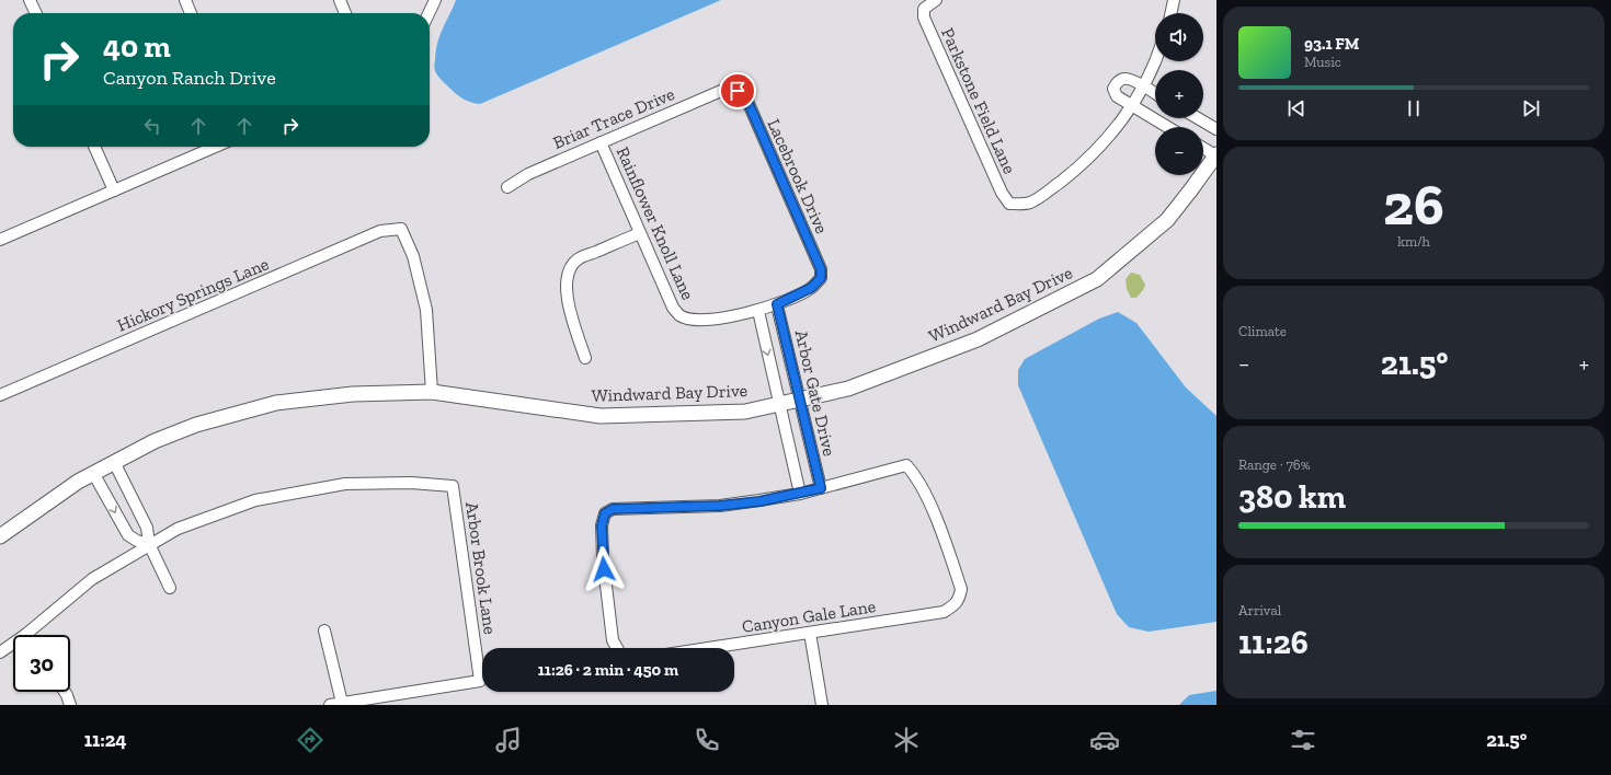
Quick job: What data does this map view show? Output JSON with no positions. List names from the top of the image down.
{
  "streets": {
    "street": [
      "Parkstone Field Lane",
      "Briar Trace Drive",
      "Lacebrook Drive",
      "Rainflower Knoll Lane",
      "Hickory Springs Lane",
      "Windward Bay Drive",
      "Arbor Gate Drive",
      "Arbor Brook Lane",
      "Canyon Gale Lane"
    ]
  },
  "crossings": [
    ["Briar Trace Drive", "Lacebrook Drive"],
    ["Briar Trace Drive", "Rainflower Knoll Lane"],
    ["Lacebrook Drive", "Arbor Gate Drive"],
    ["Hickory Springs Lane", "Windward Bay Drive"],
    ["Windward Bay Drive", "Arbor Gate Drive"],
    ["Arbor Gate Drive", "Canyon Gale Lane"]
  ],
  "page": {
    "map_buttons": ["+", "−"],
    "turn": ["40 m", "Canyon Ranch Drive"],
    "song": ["93.1 FM", "Music"],
    "tile": [
      ["26", "km/h"],
      "Climate",
      ["Range · 76%", "380 km"],
      ["Arrival", "11:26"]
    ],
    "heat": ["−", "21.5°", "+"],
    "limit": "30",
    "trip": "11:26 · 2 min · 450 m",
    "tabs": ["11:24", "21.5°"]
  }
}
